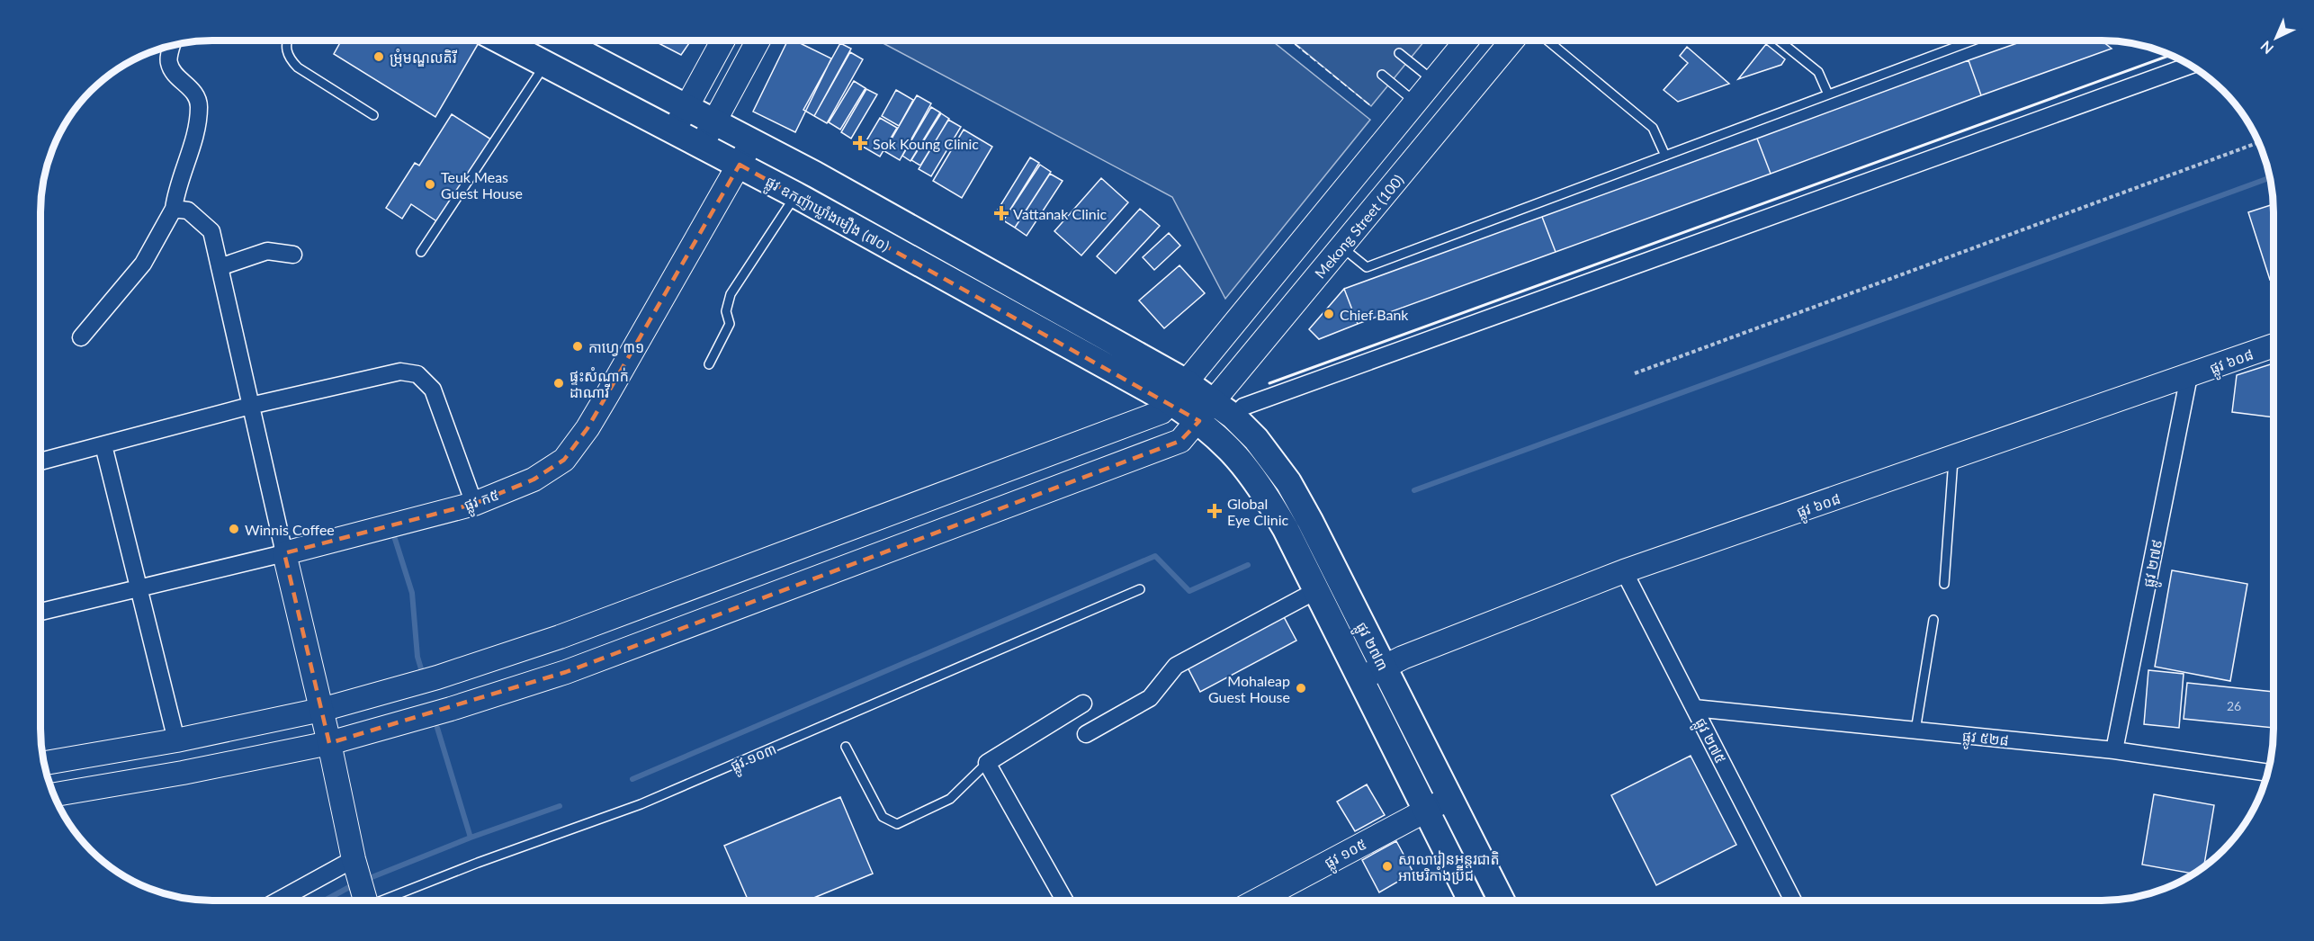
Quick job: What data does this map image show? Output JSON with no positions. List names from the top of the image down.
{
  "streets": {
    "main road": ["ផ្លូវ ឧកញ៉ាឃ្លាំងមឿង (៧០)", "ផ្លូវ ២៧៣"],
    "street": [
      "Mekong Street (100)",
      "ផ្លូវ ៦០៨",
      "ផ្លូវ ក៥",
      "ផ្លូវ ២៧៩",
      "ផ្លូវ ៥២៨",
      "ផ្លូវ ២៧៥",
      "ផ្លូវ ១០៥"
    ],
    "lane": ["ផ្លូវ ១០៣"]
  },
  "crossings": [
    ["ផ្លូវ ឧកញ៉ាឃ្លាំងមឿង (៧០)", "Mekong Street (100)"],
    ["ផ្លូវ ឧកញ៉ាឃ្លាំងមឿង (៧០)", "ផ្លូវ ក៥"],
    ["ផ្លូវ ឧកញ៉ាឃ្លាំងមឿង (៧០)", "ផ្លូវ ២៧៣"],
    ["Mekong Street (100)", "ផ្លូវ ២៧៣"],
    ["ផ្លូវ ៦០៨", "ផ្លូវ ២៧៩"],
    ["ផ្លូវ ៦០៨", "ផ្លូវ ២៧៣"],
    ["ផ្លូវ ៦០៨", "ផ្លូវ ២៧៥"],
    ["ផ្លូវ ២៧៩", "ផ្លូវ ៥២៨"],
    ["ផ្លូវ ២៧៣", "ផ្លូវ ១០៥"],
    ["ផ្លូវ ៥២៨", "ផ្លូវ ២៧៥"]
  ],
  "places": {
    "other": [
      "ម្រុំមណ្ឌលគិរី",
      "Teuk Meas Guest House",
      "Chief Bank",
      "កាហ្វេ ៣១",
      "ផ្ទះសំណាក់ ដាណាវី",
      "Winnis Coffee",
      "Mohaleap Guest House",
      "សាលារៀនអន្តរជាតិ អាមេរិកាំងប្រ៊ីជ"
    ],
    "health": ["Sok Koung Clinic", "Vattanak Clinic", "Global Eye Clinic"]
  },
  "house_numbers": ["26"],
  "north": "bottom left"
}
